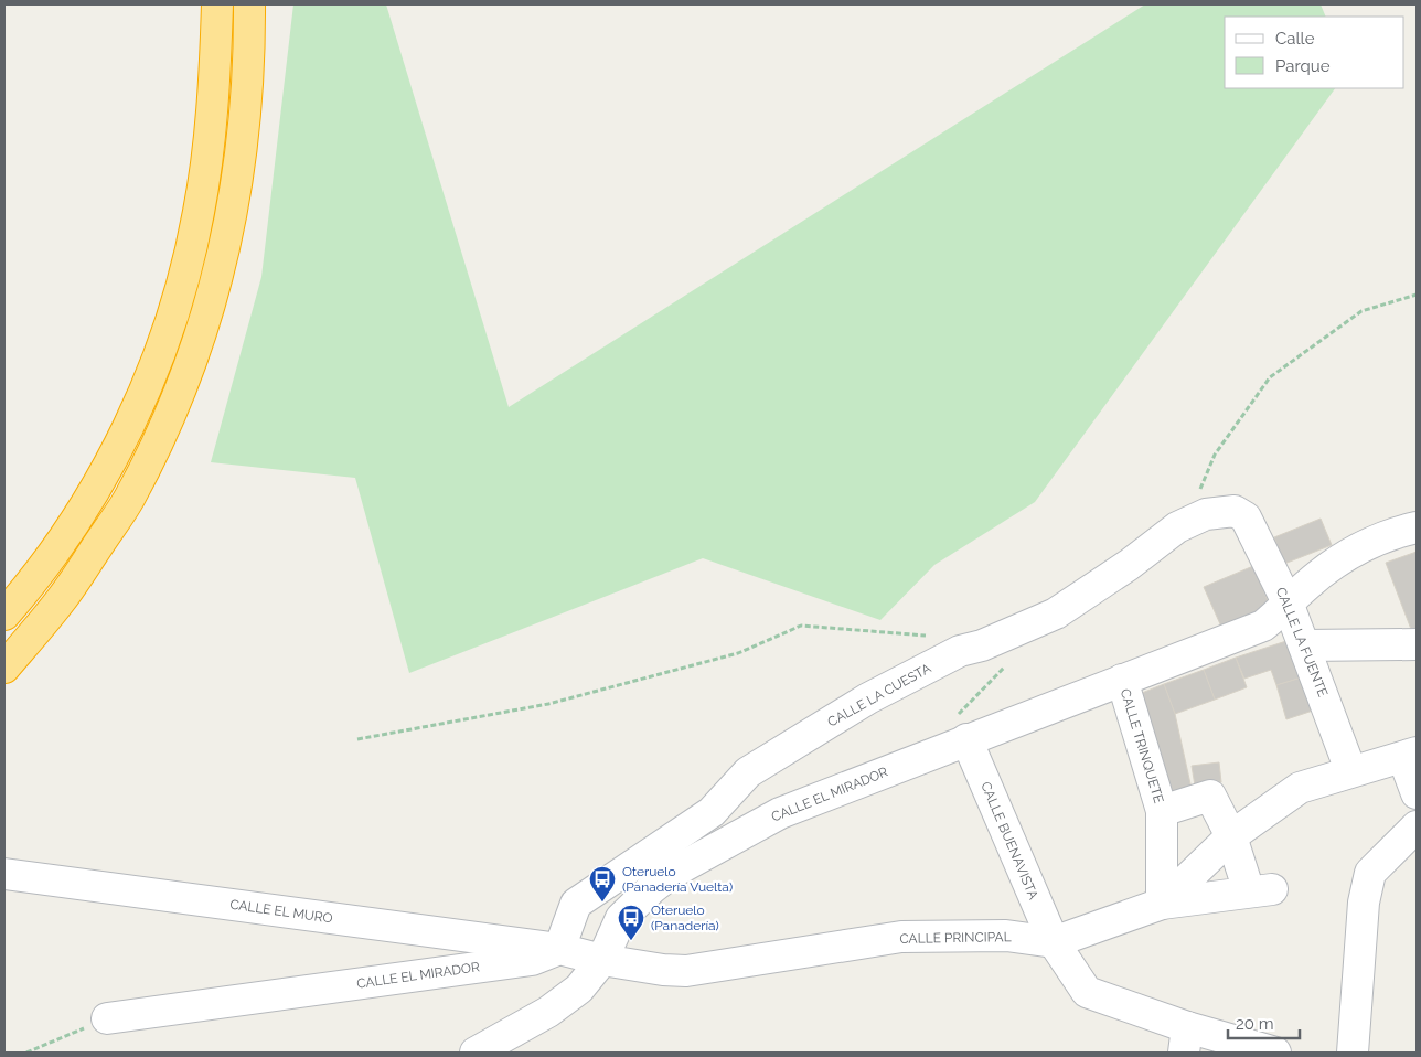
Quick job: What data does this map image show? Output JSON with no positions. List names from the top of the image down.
{
  "streets": {
    "street": [
      "CALLE LA FUENTE",
      "CALLE LA CUESTA",
      "CALLE TRINQUETE",
      "CALLE EL MIRADOR",
      "CALLE BUENAVISTA",
      "CALLE EL MURO",
      "CALLE PRINCIPAL"
    ]
  },
  "crossings": [
    ["CALLE LA FUENTE", "CALLE LA CUESTA"],
    ["CALLE LA FUENTE", "CALLE EL MIRADOR"],
    ["CALLE LA FUENTE", "CALLE PRINCIPAL"],
    ["CALLE LA CUESTA", "CALLE EL MIRADOR"],
    ["CALLE LA CUESTA", "CALLE EL MURO"],
    ["CALLE TRINQUETE", "CALLE EL MIRADOR"],
    ["CALLE TRINQUETE", "CALLE PRINCIPAL"],
    ["CALLE EL MIRADOR", "CALLE BUENAVISTA"],
    ["CALLE EL MIRADOR", "CALLE EL MURO"],
    ["CALLE EL MIRADOR", "CALLE PRINCIPAL"],
    ["CALLE BUENAVISTA", "CALLE PRINCIPAL"]
  ],
  "places": {
    "bus stop": ["Oteruelo (Panadería Vuelta)", "Oteruelo (Panadería)"]
  },
  "legend": ["Calle", "Parque"],
  "scale_bar": "20 m"
}
